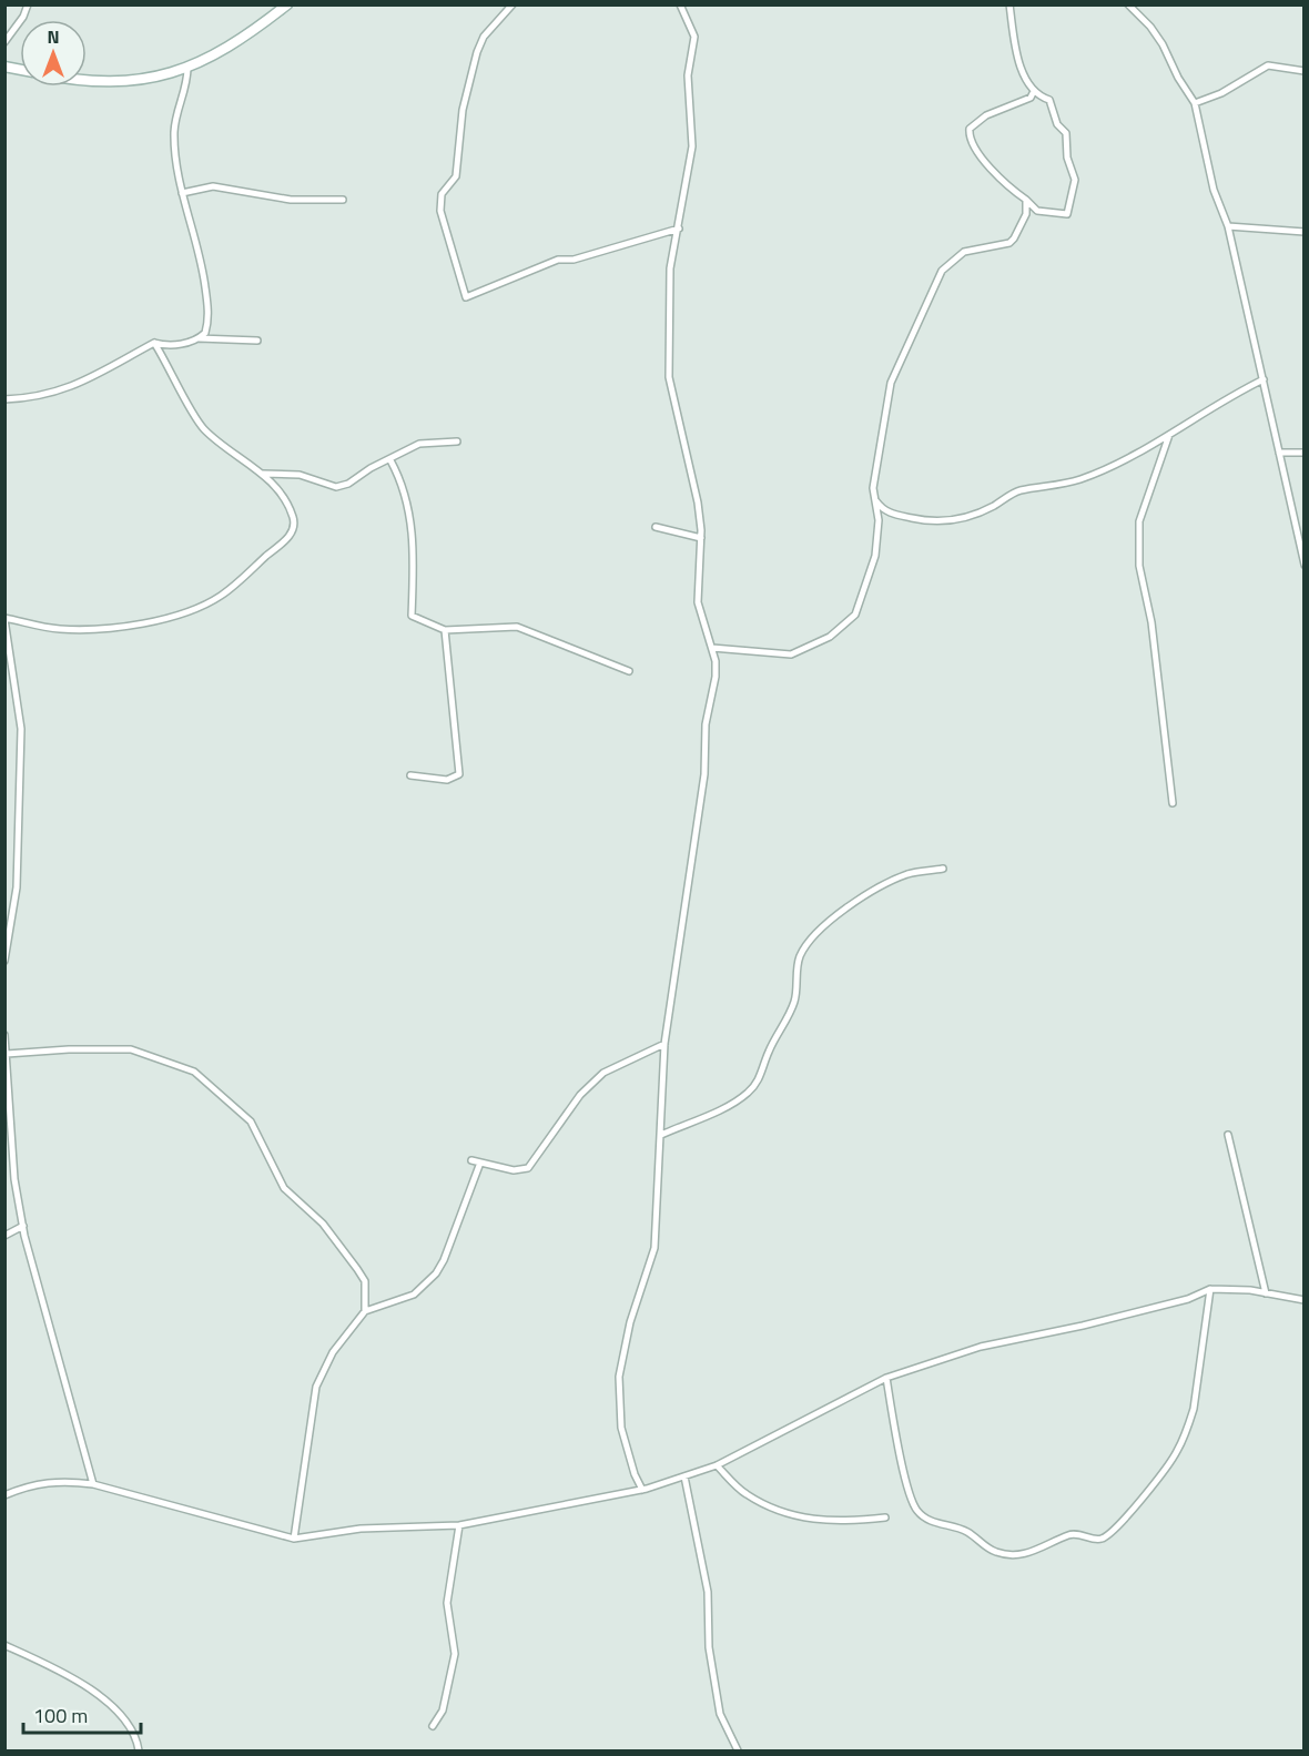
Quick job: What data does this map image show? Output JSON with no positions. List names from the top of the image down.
{
  "scale_bar": "100 m",
  "north": "top"
}
